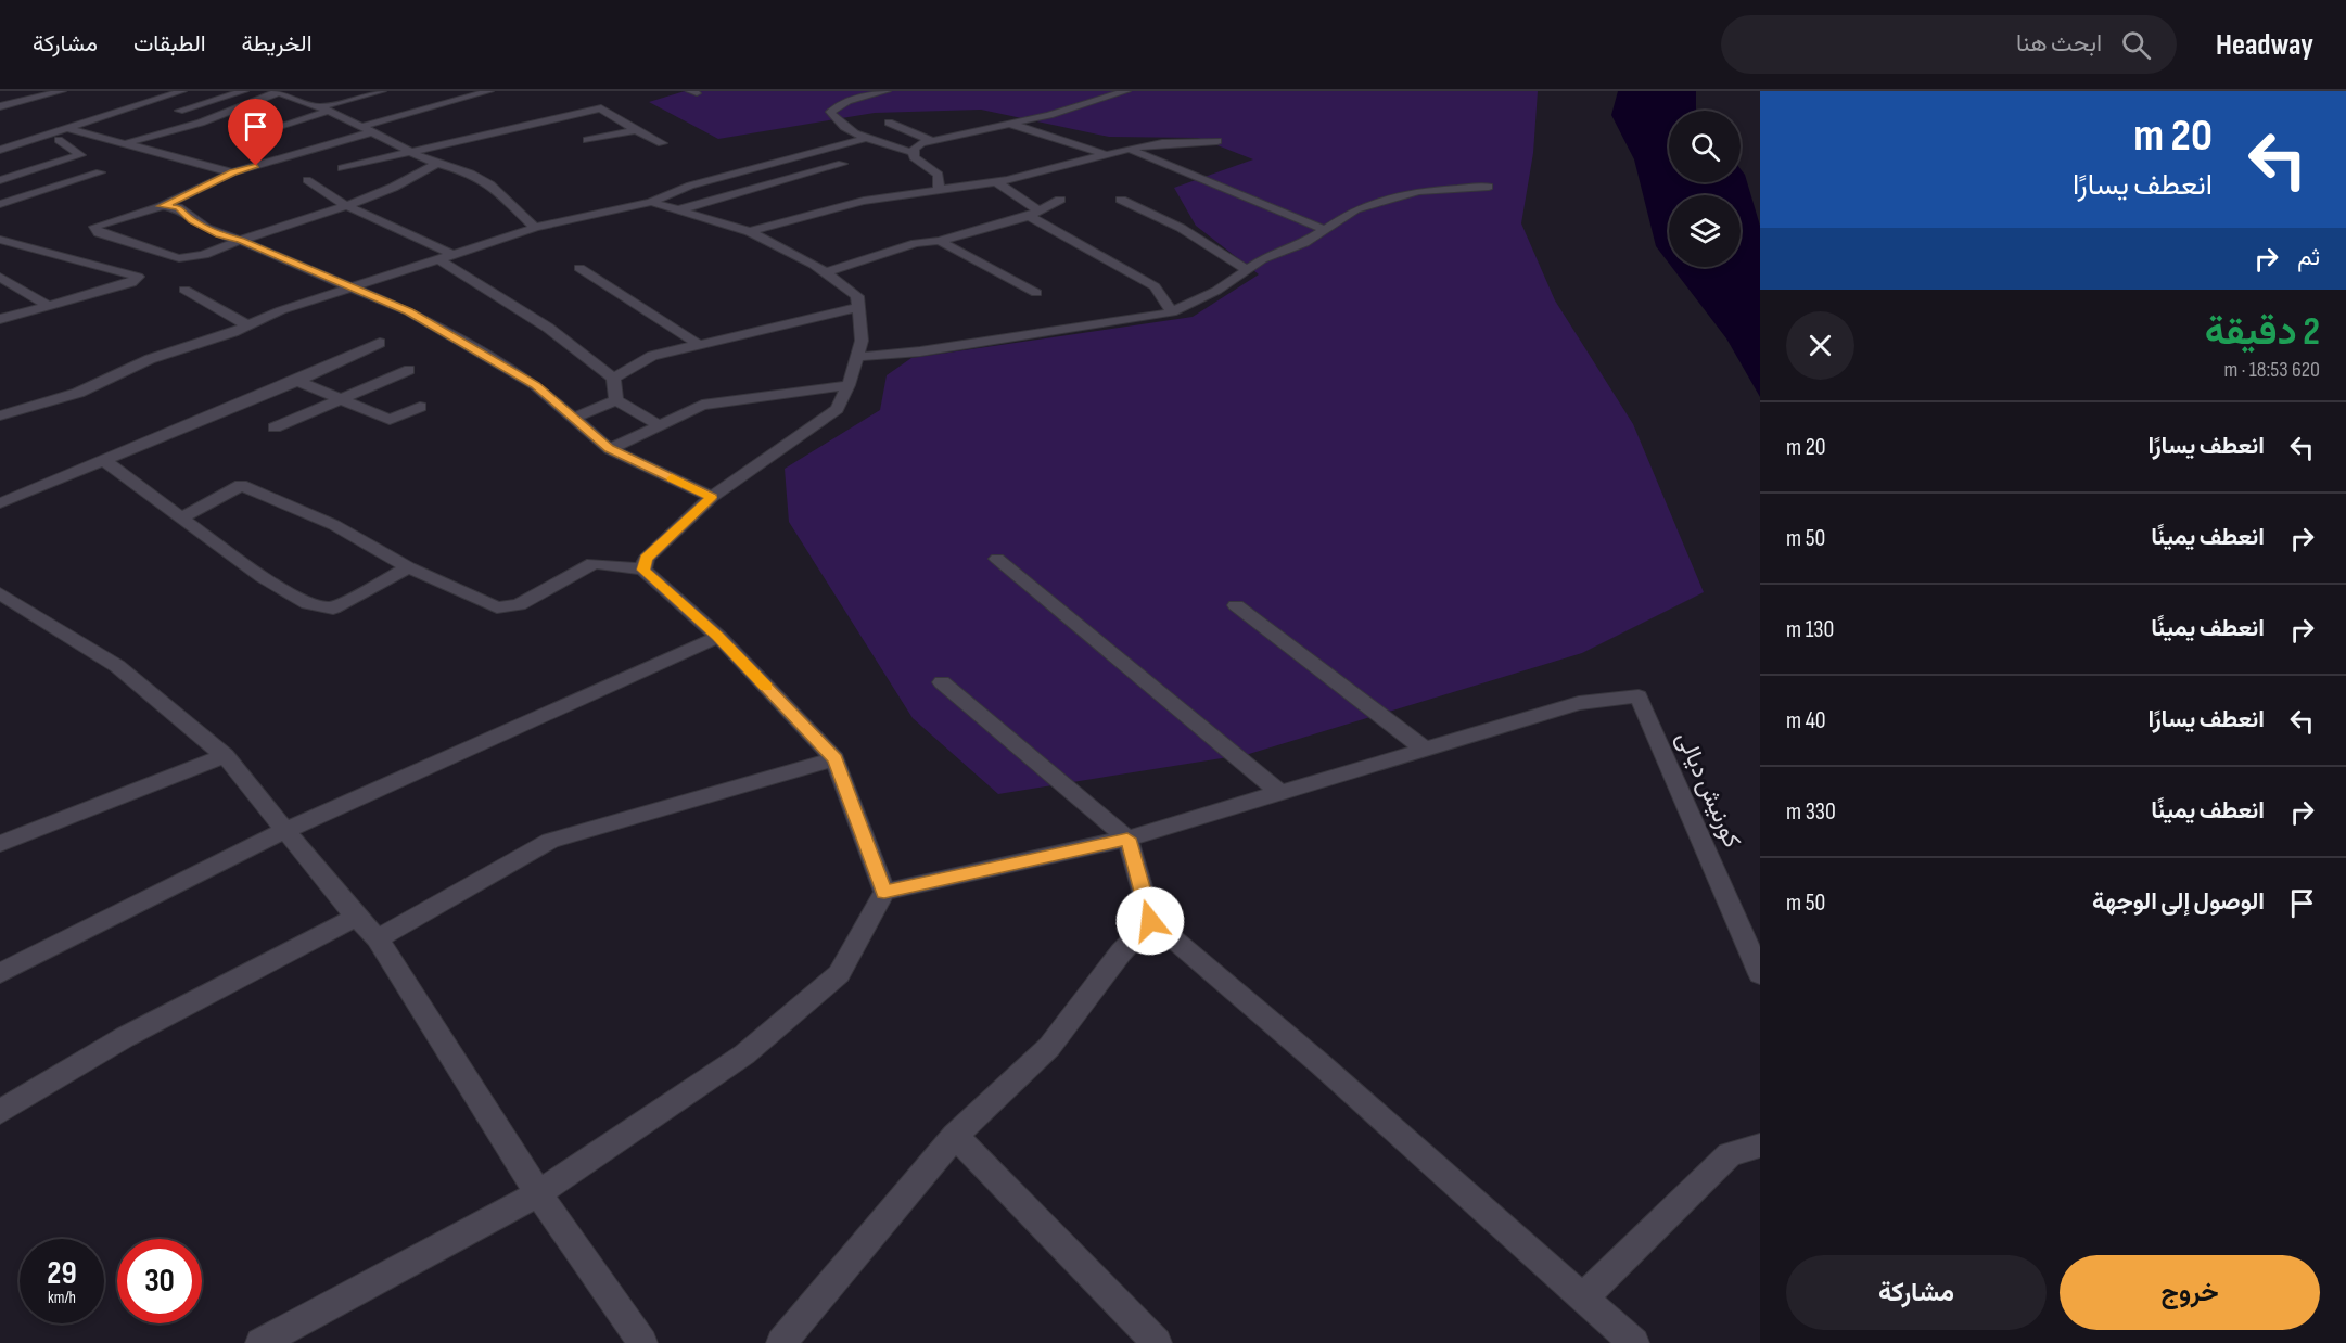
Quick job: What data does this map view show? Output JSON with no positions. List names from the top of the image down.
{
  "streets": {
    "street": ["كورنيش ديالى"]
  },
  "page": {
    "header": "Headway",
    "search": "ابحث هنا",
    "nav": ["الخريطة", "الطبقات", "مشاركة"],
    "turn": ["20 m", "انعطف يسارًا"],
    "then": "ثم",
    "heading": ["2 دقيقة", "620 m · 18:53"],
    "list": [
      {
        "name": "انعطف يسارًا",
        "value": "20 m"
      },
      {
        "name": "انعطف يمينًا",
        "value": "50 m"
      },
      {
        "name": "انعطف يمينًا",
        "value": "130 m"
      },
      {
        "name": "انعطف يسارًا",
        "value": "40 m"
      },
      {
        "name": "انعطف يمينًا",
        "value": "330 m"
      },
      {
        "name": "الوصول إلى الوجهة",
        "value": "50 m"
      }
    ],
    "speed": "29 km/h",
    "limit": "30",
    "buttons": ["خروج", "مشاركة"]
  }
}
